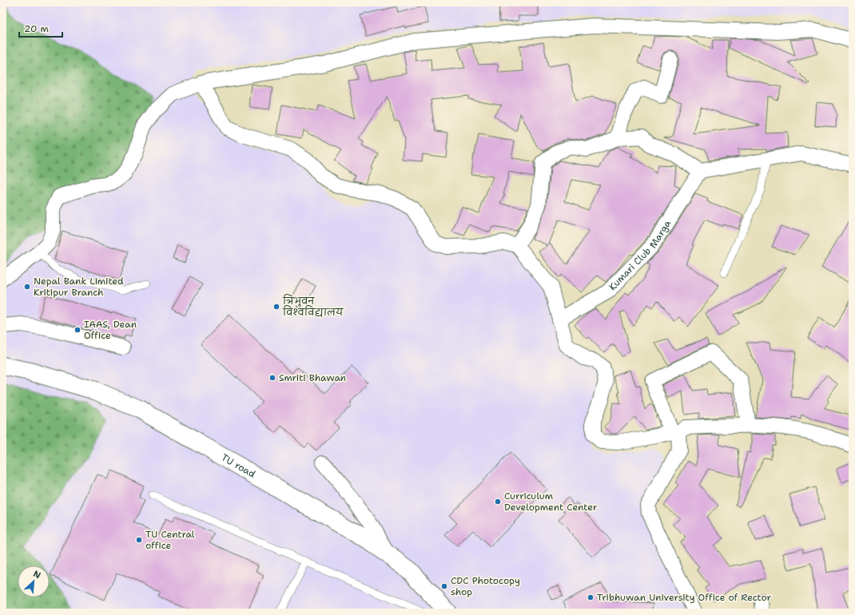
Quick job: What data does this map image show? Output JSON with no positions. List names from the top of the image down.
{
  "streets": {
    "street": ["Kumari Club Marga", "TU road"]
  },
  "places": [
    "Nepal Bank Limited Kritipur Branch",
    "त्रिभुवन विश्वविद्यालय",
    "IAAS, Dean Office",
    "Smriti Bhawan",
    "Curriculum Development Center",
    "TU Central office",
    "CDC Photocopy shop",
    "Tribhuwan University Office of Rector"
  ],
  "scale_bar": "20 m",
  "north": "top right"
}
